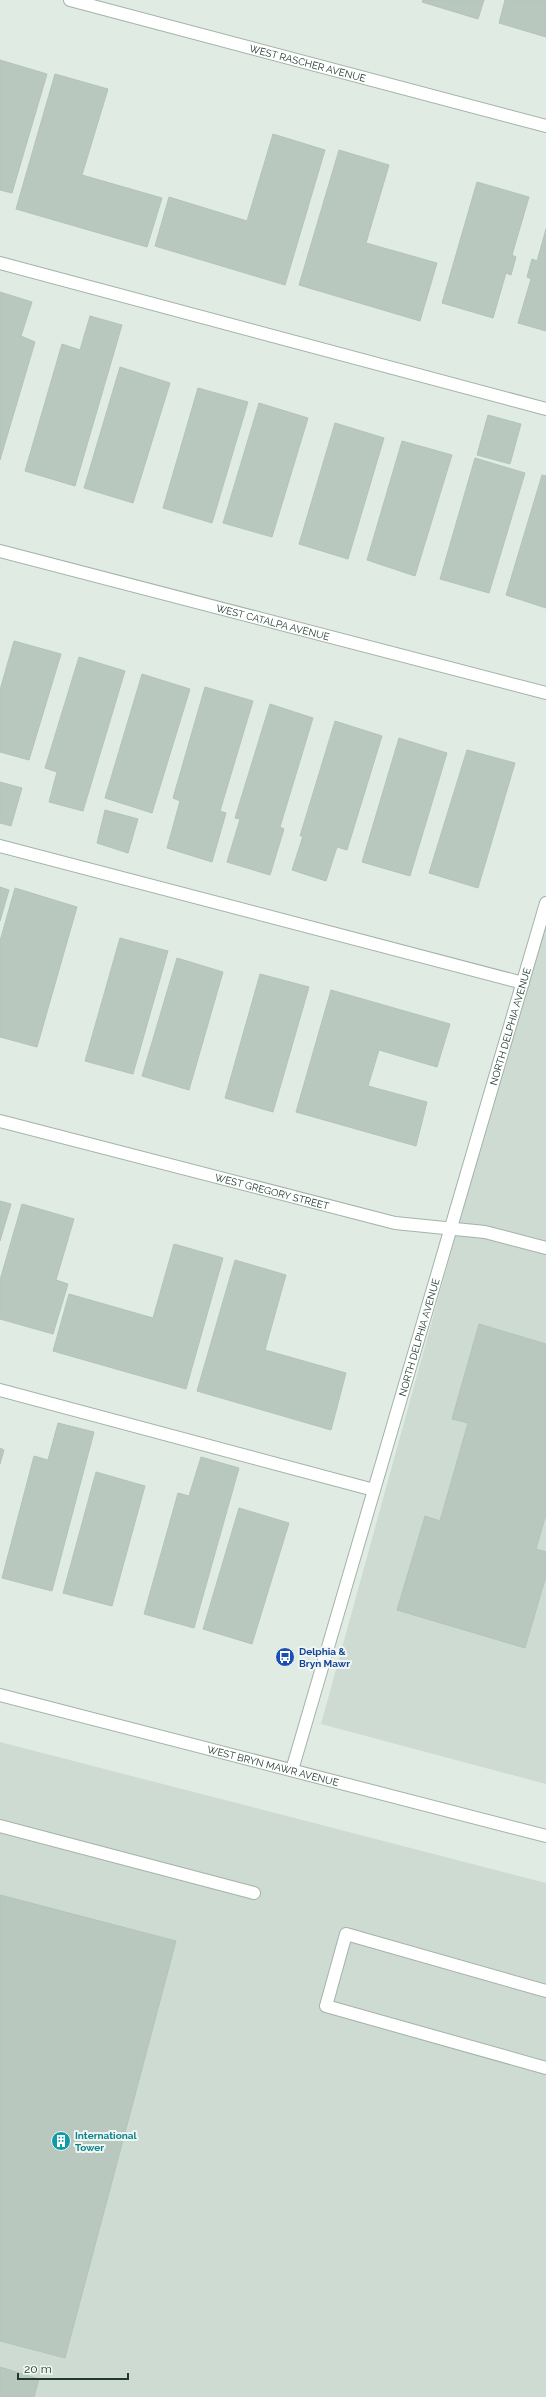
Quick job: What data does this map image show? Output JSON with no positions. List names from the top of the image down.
{
  "streets": {
    "street": [
      "WEST RASCHER AVENUE",
      "WEST CATALPA AVENUE",
      "NORTH DELPHIA AVENUE",
      "WEST GREGORY STREET",
      "WEST BRYN MAWR AVENUE"
    ]
  },
  "crossings": [
    ["NORTH DELPHIA AVENUE", "WEST GREGORY STREET"],
    ["NORTH DELPHIA AVENUE", "WEST BRYN MAWR AVENUE"]
  ],
  "places": {
    "bus stop": ["Delphia & Bryn Mawr"],
    "building": ["International Tower"]
  },
  "scale_bar": "20 m"
}
